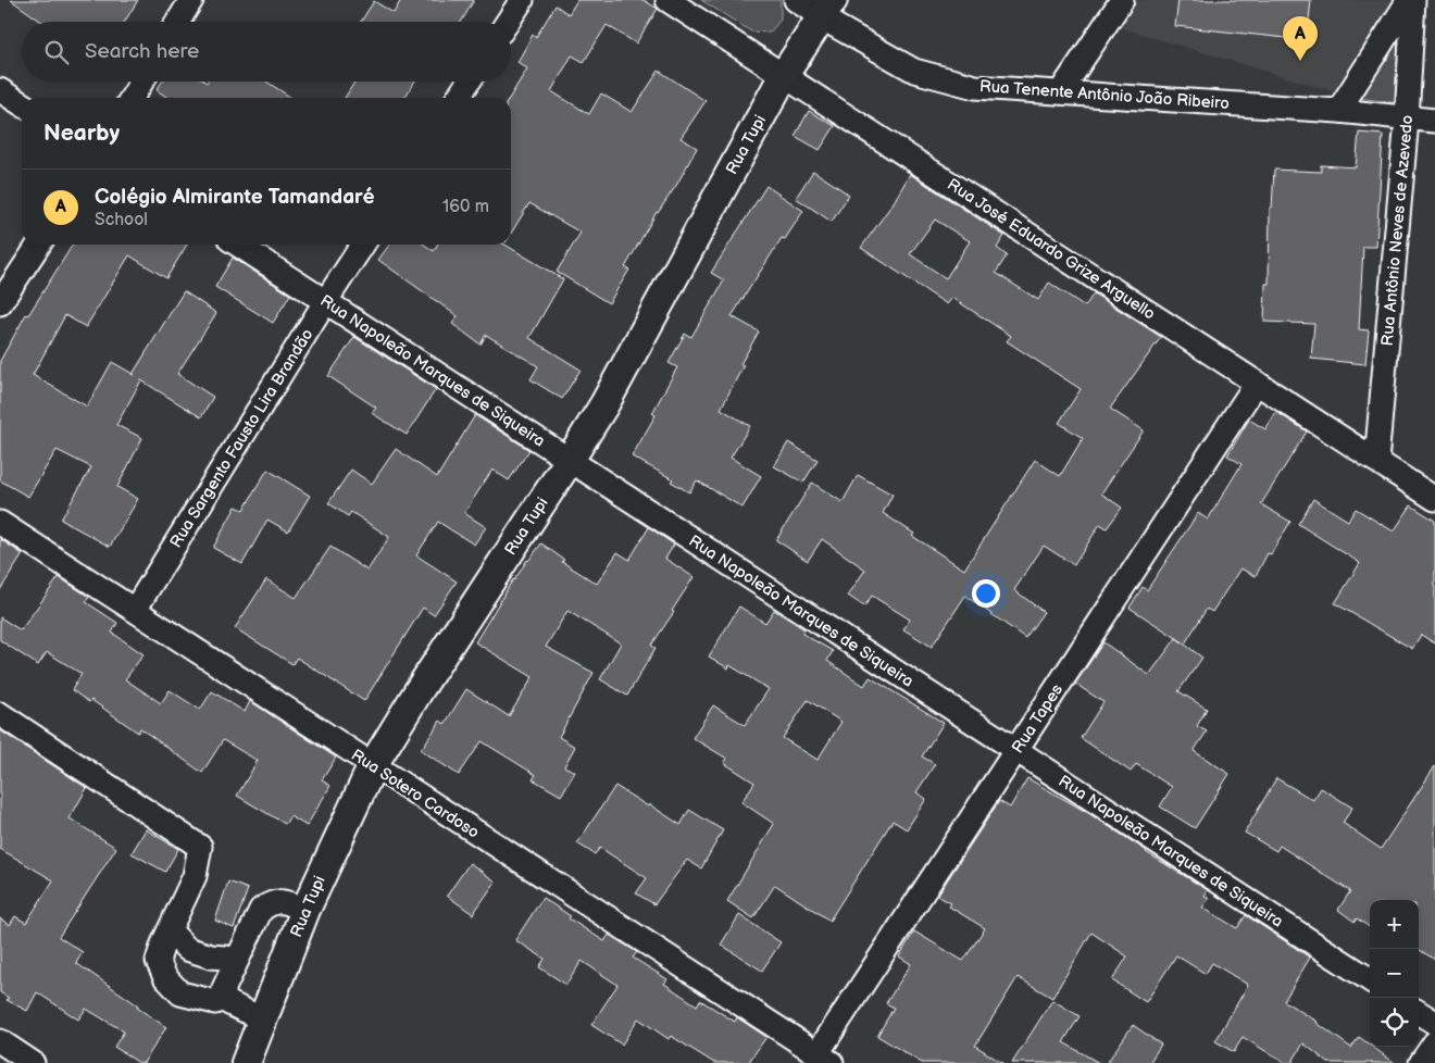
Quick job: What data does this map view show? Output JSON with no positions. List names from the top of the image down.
{
  "streets": {
    "street": [
      "Rua Tenente Antônio João Ribeiro",
      "Rua Tupi",
      "Rua Antônio Neves de Azevedo",
      "Rua José Eduardo Grize Arguello",
      "Rua Napoleão Marques de Siqueira",
      "Rua Sargento Fausto Lira Brandão",
      "Rua Tapes",
      "Rua Sotero Cardoso"
    ]
  },
  "crossings": [
    ["Rua Tenente Antônio João Ribeiro", "Rua Tupi"],
    ["Rua Tenente Antônio João Ribeiro", "Rua Antônio Neves de Azevedo"],
    ["Rua Tupi", "Rua José Eduardo Grize Arguello"],
    ["Rua Tupi", "Rua Napoleão Marques de Siqueira"],
    ["Rua Tupi", "Rua Sotero Cardoso"],
    ["Rua Antônio Neves de Azevedo", "Rua José Eduardo Grize Arguello"],
    ["Rua José Eduardo Grize Arguello", "Rua Tapes"],
    ["Rua Napoleão Marques de Siqueira", "Rua Sargento Fausto Lira Brandão"],
    ["Rua Napoleão Marques de Siqueira", "Rua Tapes"],
    ["Rua Sargento Fausto Lira Brandão", "Rua Sotero Cardoso"],
    ["Rua Tapes", "Rua Sotero Cardoso"]
  ],
  "page": {
    "pins": "A",
    "search": "Search here",
    "heading": "Nearby",
    "list": [
      {
        "mark": "A",
        "name": "Colégio Almirante Tamandaré",
        "note": "School",
        "value": "160 m"
      }
    ],
    "map_buttons": ["+", "−"]
  }
}
